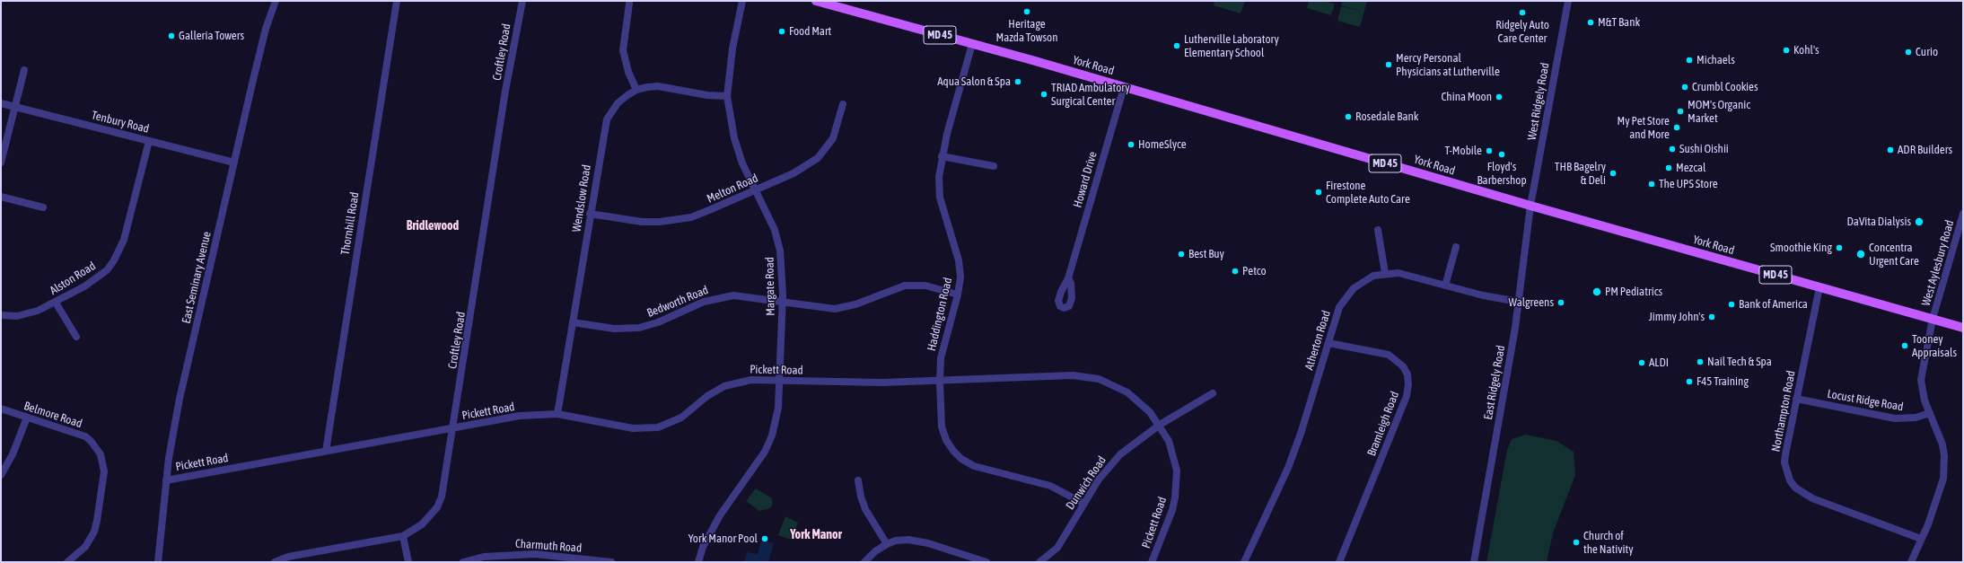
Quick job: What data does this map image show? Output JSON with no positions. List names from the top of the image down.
{
  "streets": {
    "main road": ["MD 45", "York Road"],
    "street": [
      "Croftley Road",
      "West Ridgely Road",
      "Tenbury Road",
      "Howard Drive",
      "Melton Road",
      "Wendslow Road",
      "Thornhill Road",
      "West Aylesbury Road",
      "East Seminary Avenue",
      "Alston Road",
      "Margate Road",
      "Bedworth Road",
      "Haddington Road",
      "Atherton Road",
      "Pickett Road",
      "East Ridgely Road",
      "Locust Ridge Road",
      "Northampton Road",
      "Belmore Road",
      "Bramleigh Road",
      "Dunwich Road",
      "Charmuth Road"
    ]
  },
  "crossings": [
    ["Croftley Road", "Pickett Road"],
    ["York Road", "West Ridgely Road"],
    ["York Road", "Howard Drive"],
    ["York Road", "West Aylesbury Road"],
    ["York Road", "Haddington Road"],
    ["York Road", "East Ridgely Road"],
    ["York Road", "Northampton Road"],
    ["West Ridgely Road", "East Ridgely Road"],
    ["Tenbury Road", "East Seminary Avenue"],
    ["Tenbury Road", "Alston Road"],
    ["Melton Road", "Wendslow Road"],
    ["Melton Road", "Margate Road"],
    ["Wendslow Road", "Margate Road"],
    ["Wendslow Road", "Bedworth Road"],
    ["Wendslow Road", "Pickett Road"],
    ["Thornhill Road", "Pickett Road"],
    ["West Aylesbury Road", "Locust Ridge Road"],
    ["West Aylesbury Road", "Northampton Road"],
    ["East Seminary Avenue", "Pickett Road"],
    ["Margate Road", "Bedworth Road"],
    ["Margate Road", "Pickett Road"],
    ["Bedworth Road", "Haddington Road"],
    ["Haddington Road", "Pickett Road"],
    ["Haddington Road", "Dunwich Road"],
    ["Atherton Road", "East Ridgely Road"],
    ["Atherton Road", "Bramleigh Road"],
    ["Pickett Road", "Dunwich Road"],
    ["Locust Ridge Road", "Northampton Road"]
  ],
  "districts": ["Bridlewood", "York Manor"],
  "places": [
    "Heritage Mazda Towson",
    "Ridgely Auto Care Center",
    "M&T Bank",
    "Food Mart",
    "Galleria Towers",
    "Lutherville Laboratory Elementary School",
    "Kohl's",
    "Curio",
    "Michaels",
    "Mercy Personal Physicians at Lutherville",
    "Aqua Salon & Spa",
    "Crumbl Cookies",
    "TRIAD Ambulatory Surgical Center",
    "China Moon",
    "MOM's Organic Market",
    "Rosedale Bank",
    "My Pet Store and More",
    "HomeSlyce",
    "Sushi Oishii",
    "ADR Builders",
    "T-Mobile",
    "Floyd's Barbershop",
    "Mezcal",
    "THB Bagelry & Deli",
    "The UPS Store",
    "Firestone Complete Auto Care",
    "DaVita Dialysis",
    "Smoothie King",
    "Best Buy",
    "Concentra Urgent Care",
    "Petco",
    "PM Pediatrics",
    "Walgreens",
    "Bank of America",
    "Jimmy John's",
    "Tooney Appraisals",
    "Nail Tech & Spa",
    "ALDI",
    "F45 Training",
    "York Manor Pool",
    "Church of the Nativity"
  ]
}
